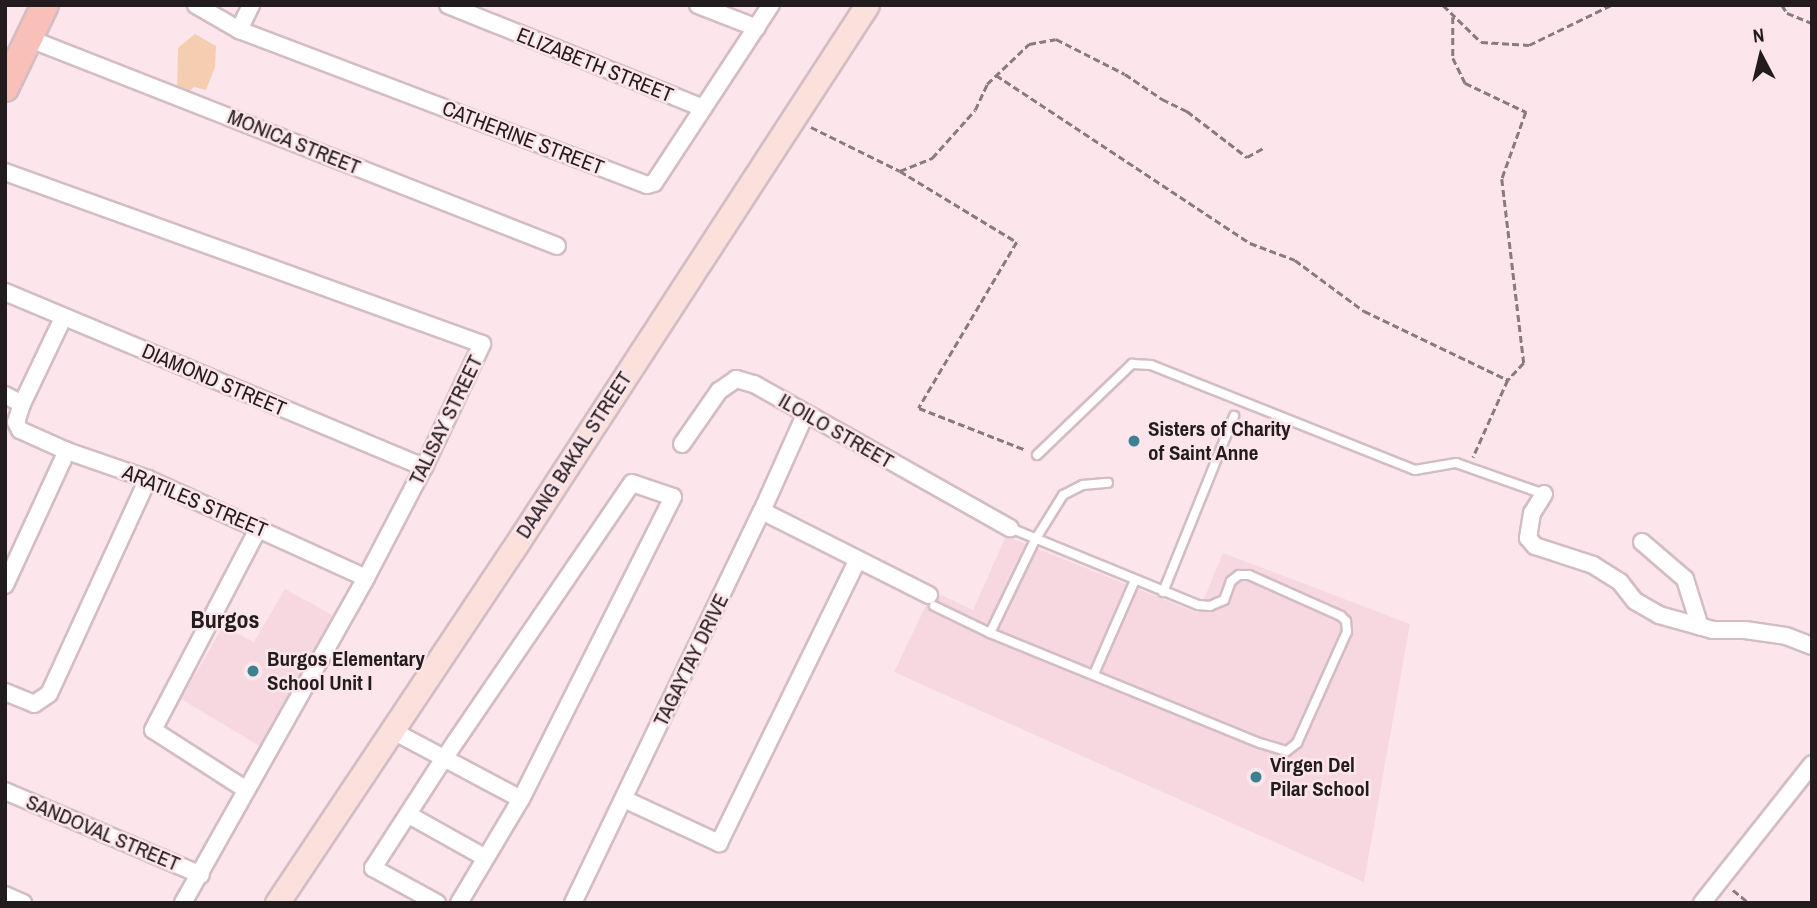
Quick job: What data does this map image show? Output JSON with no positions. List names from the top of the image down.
{
  "streets": {
    "street": [
      "ELIZABETH STREET",
      "CATHERINE STREET",
      "MONICA STREET",
      "DIAMOND STREET",
      "TALISAY STREET",
      "ILOILO STREET",
      "DAANG BAKAL STREET",
      "ARATILES STREET",
      "TAGAYTAY DRIVE",
      "SANDOVAL STREET"
    ]
  },
  "crossings": [
    ["ELIZABETH STREET", "CATHERINE STREET"],
    ["DIAMOND STREET", "TALISAY STREET"],
    ["TALISAY STREET", "ARATILES STREET"],
    ["TALISAY STREET", "SANDOVAL STREET"],
    ["ILOILO STREET", "TAGAYTAY DRIVE"]
  ],
  "districts": ["Burgos"],
  "places": ["Sisters of Charity of Saint Anne", "Burgos Elementary School Unit I", "Virgen Del Pilar School"],
  "north": "top"
}
